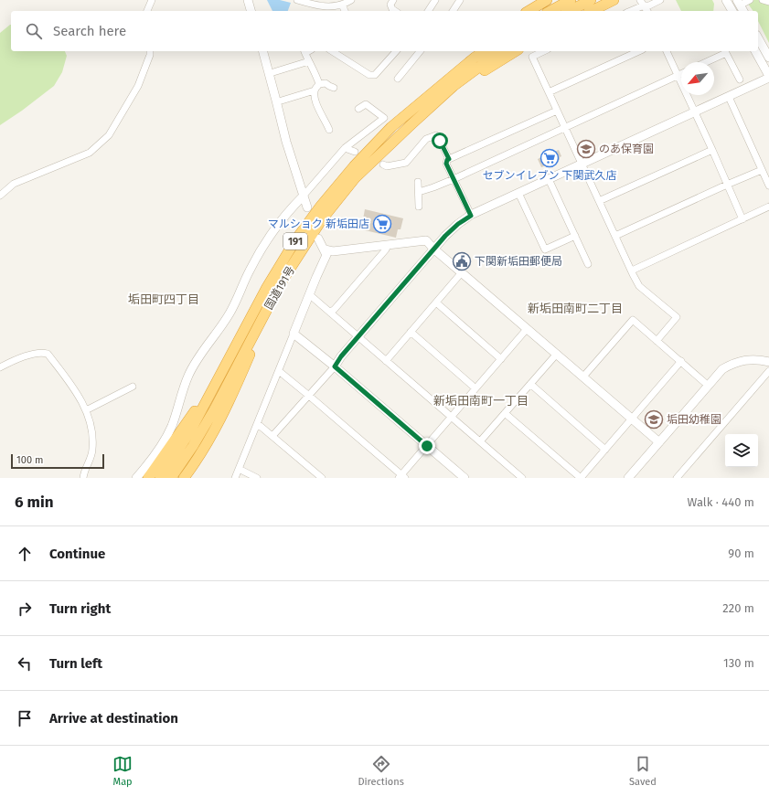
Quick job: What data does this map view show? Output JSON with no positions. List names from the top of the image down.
{
  "streets": {
    "highway": ["191", "国道191号"]
  },
  "districts": ["垢田町四丁目", "新垢田南町二丁目", "新垢田南町一丁目"],
  "places": {
    "school or university": ["のあ保育園", "垢田幼稚園"],
    "supermarket": ["セブンイレブン 下関武久店", "マルショク 新垢田店"],
    "public building": ["下関新垢田郵便局"]
  },
  "scale_bar": "100 m",
  "north": "bottom left",
  "page": {
    "search": "Search here",
    "scale": "100 m",
    "heading": ["6 min", "Walk · 440 m"],
    "list": [
      ["Continue", "90 m"],
      ["Turn right", "220 m"],
      ["Turn left", "130 m"],
      "Arrive at destination"
    ],
    "nav": ["Map", "Directions", "Saved"]
  }
}
